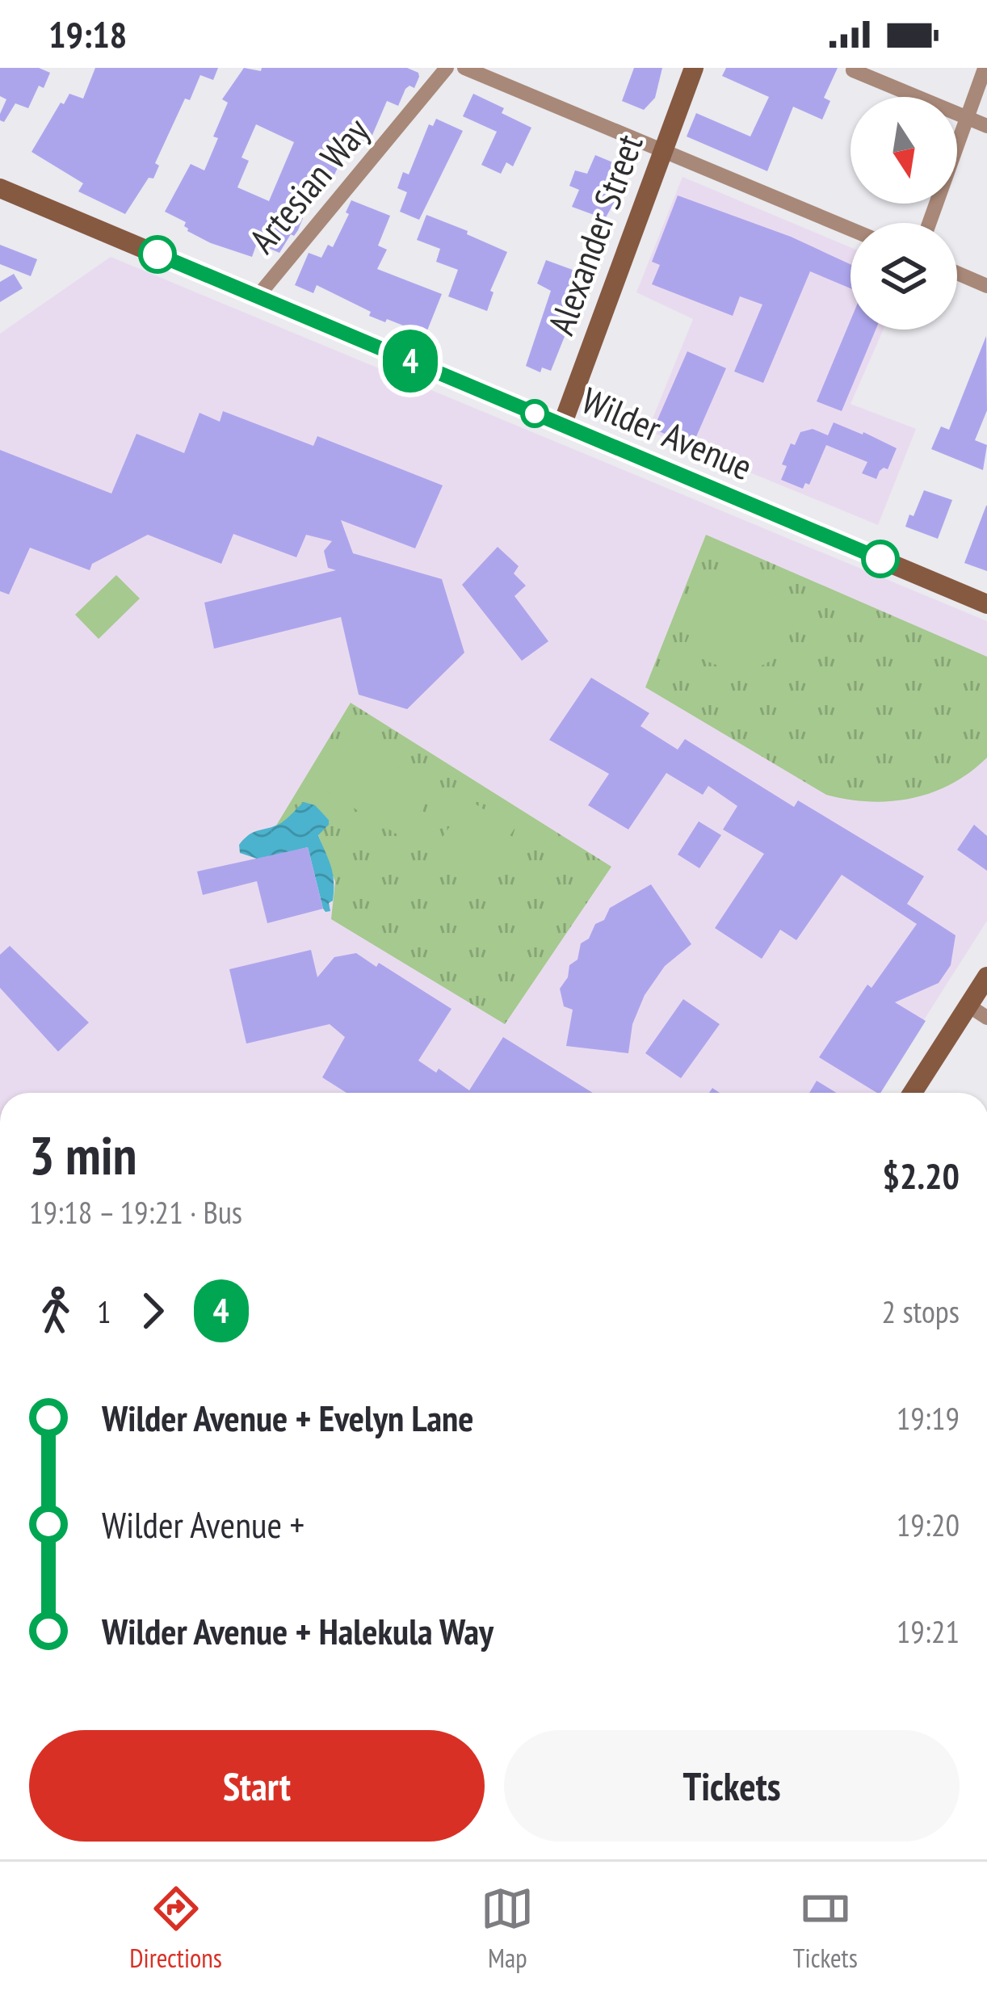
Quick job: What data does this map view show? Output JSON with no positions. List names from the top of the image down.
{
  "streets": {
    "street": ["Artesian Way", "Alexander Street", "Wilder Avenue"]
  },
  "crossings": [
    ["Artesian Way", "Wilder Avenue"],
    ["Alexander Street", "Wilder Avenue"]
  ],
  "lines": ["bus line 4"],
  "north": "bottom",
  "page": {
    "status": "19:18",
    "on_map": "4",
    "heading": ["3 min", "19:18 – 19:21 · Bus", "$2.20"],
    "legs": ["1", "4", "2 stops"],
    "list": [
      {
        "name": "Wilder Avenue + Evelyn Lane",
        "value": "19:19"
      },
      {
        "name": "Wilder Avenue +",
        "value": "19:20"
      },
      {
        "name": "Wilder Avenue + Halekula Way",
        "value": "19:21"
      }
    ],
    "buttons": ["Start", "Tickets"],
    "tabs": ["Directions", "Map", "Tickets"]
  }
}
